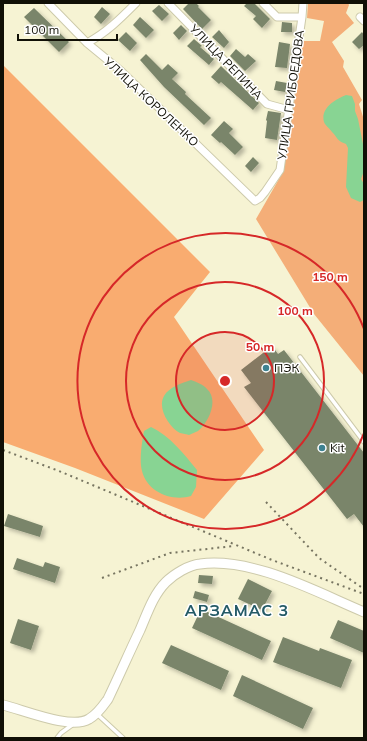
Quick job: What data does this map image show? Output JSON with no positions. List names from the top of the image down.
{
  "streets": {
    "street": ["УЛИЦА РЕПИНА", "УЛИЦА ГРИБОЕДОВА", "УЛИЦА КОРОЛЕНКО"]
  },
  "crossings": [
    ["УЛИЦА РЕПИНА", "УЛИЦА ГРИБОЕДОВА"],
    ["УЛИЦА ГРИБОЕДОВА", "УЛИЦА КОРОЛЕНКО"]
  ],
  "districts": ["АРЗАМАС 3"],
  "places": ["ПЭК", "Kit"],
  "scale_bar": "100 m",
  "rings": ["150 m", "100 m", "50 m"]
}
